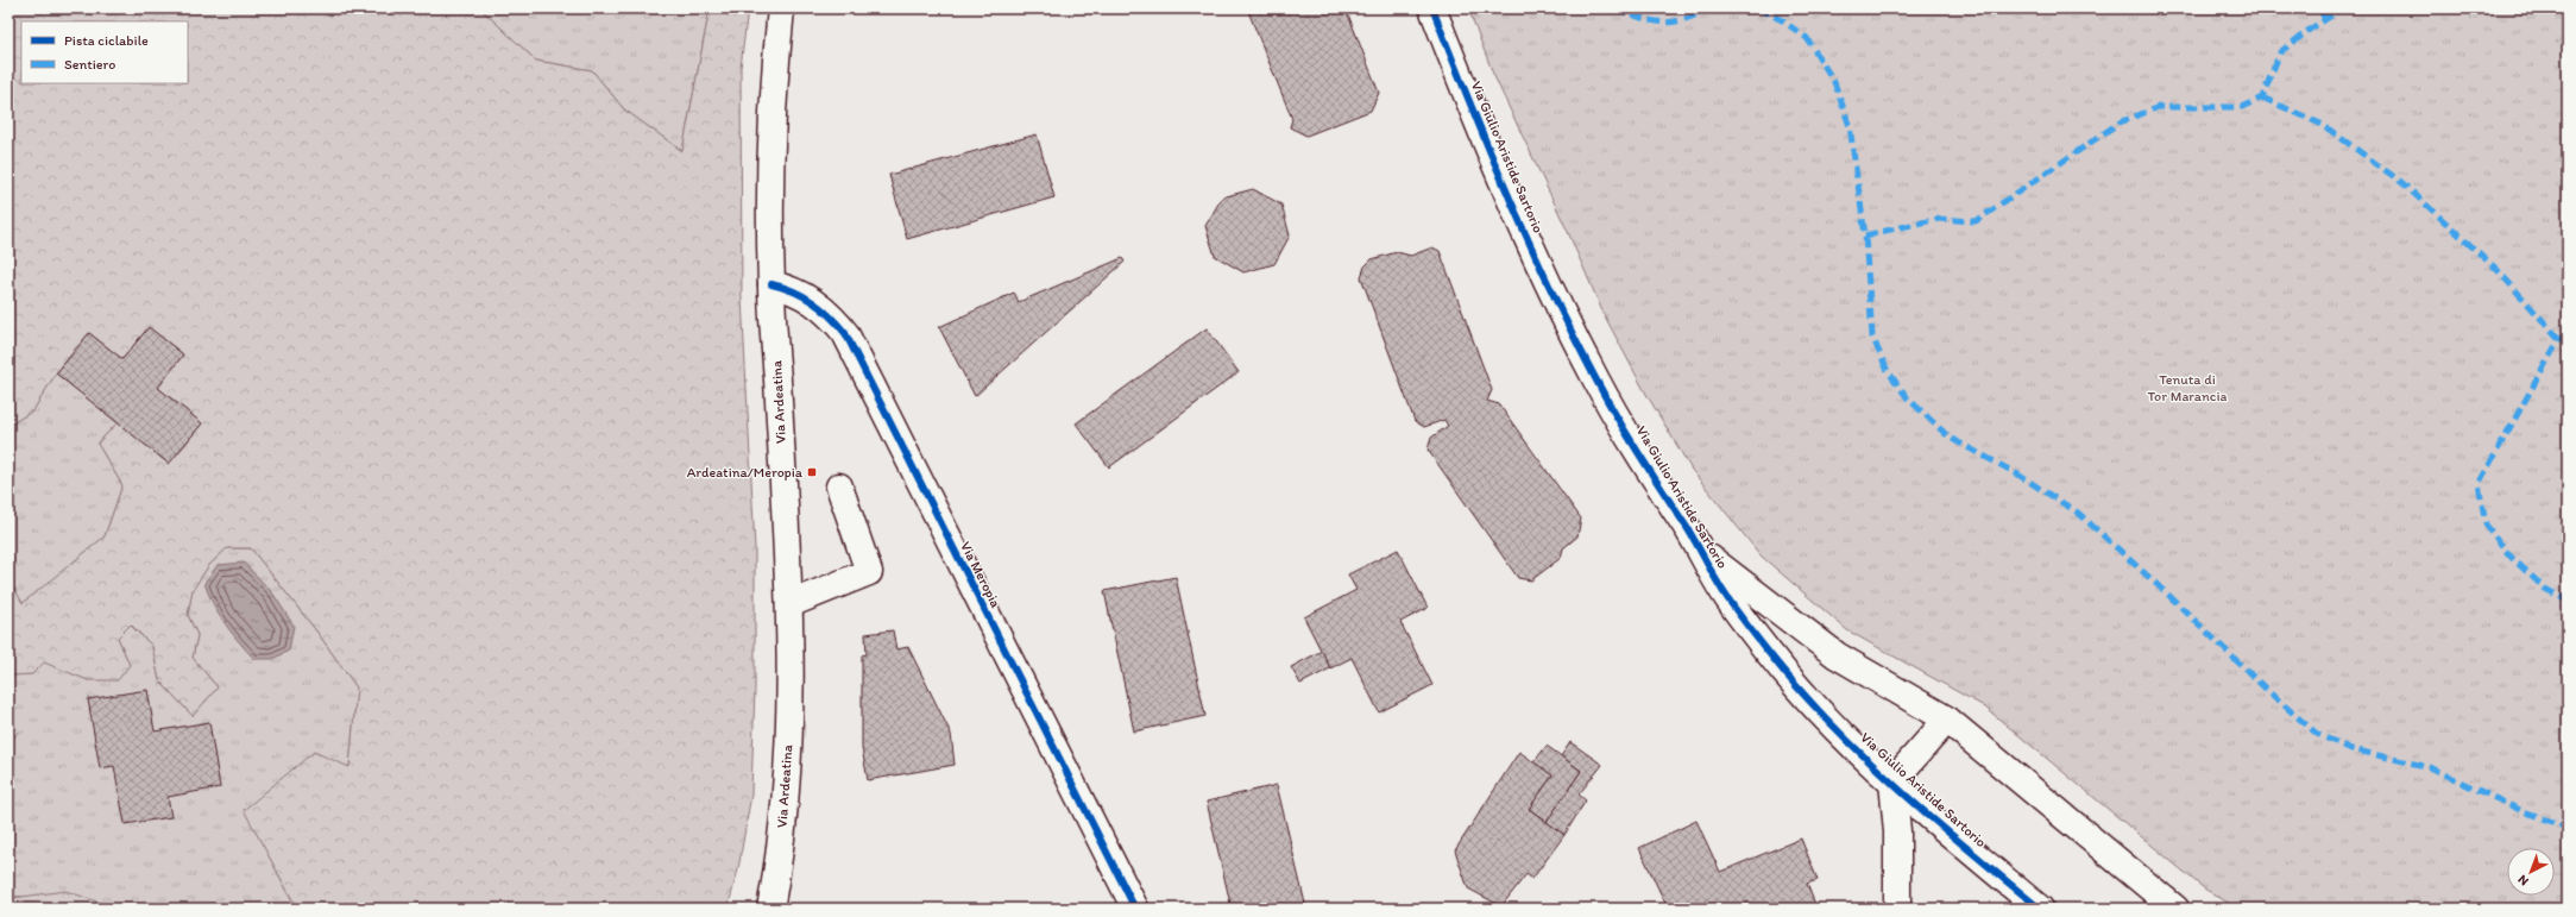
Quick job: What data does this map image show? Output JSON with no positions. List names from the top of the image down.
{
  "streets": {
    "street": ["Via Giulio Aristide Sartorio", "Via Ardeatina", "Via Meropia"]
  },
  "crossings": [
    ["Via Ardeatina", "Via Meropia"]
  ],
  "parks": ["Tenuta di Tor Marancia"],
  "places": {
    "transit": ["Ardeatina/Meropia"]
  },
  "legend": ["Pista ciclabile", "Sentiero"],
  "north": "bottom left"
}
